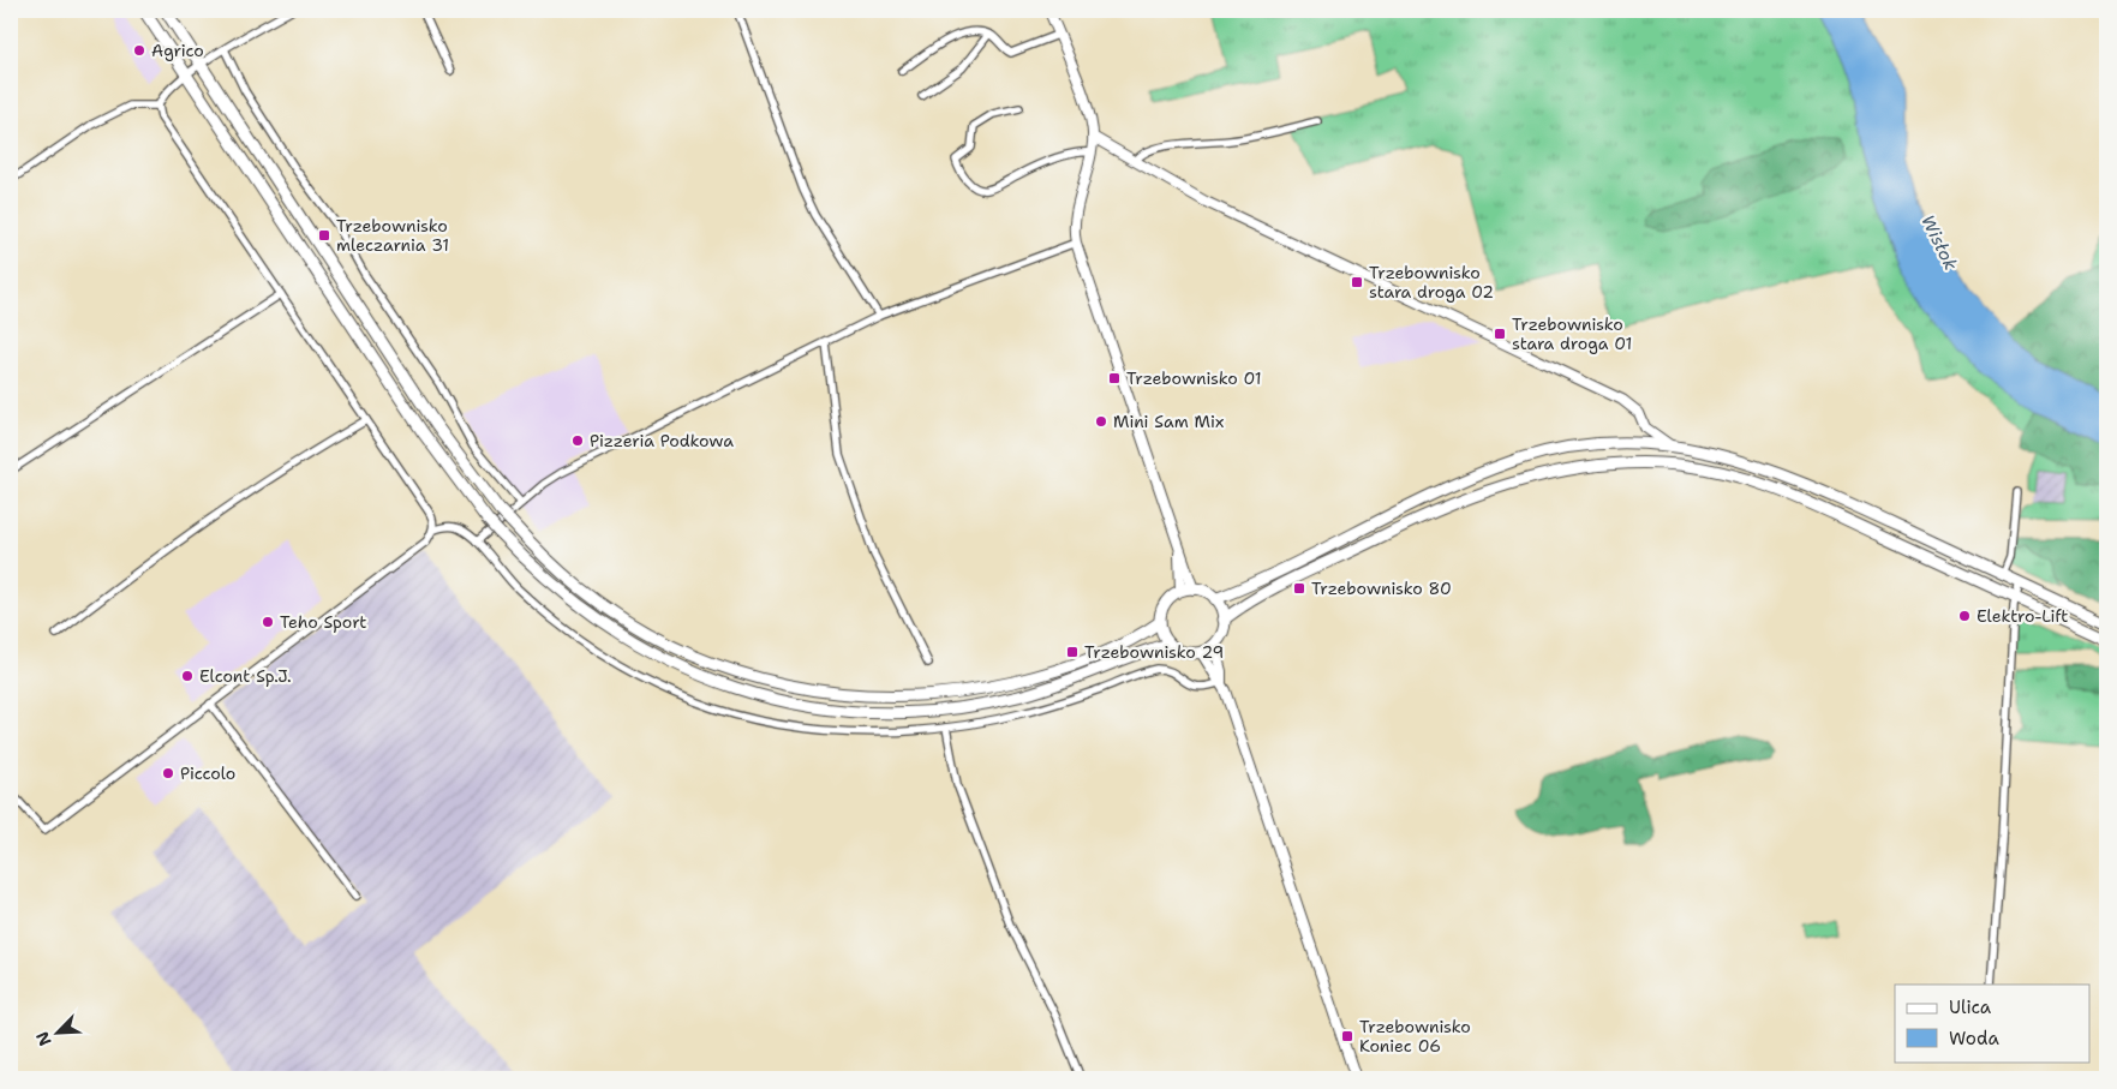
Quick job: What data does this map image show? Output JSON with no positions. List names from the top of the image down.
{
  "water": ["Wisłok"],
  "places": {
    "other": [
      "Agrico",
      "Mini Sam Mix",
      "Pizzeria Podkowa",
      "Elektro-Lift",
      "Teho Sport",
      "Elcont Sp.J.",
      "Piccolo"
    ],
    "transit": [
      "Trzebownisko mleczarnia 31",
      "Trzebownisko stara droga 02",
      "Trzebownisko stara droga 01",
      "Trzebownisko 01",
      "Trzebownisko 80",
      "Trzebownisko 29",
      "Trzebownisko Koniec 06"
    ]
  },
  "legend": ["Ulica", "Woda"],
  "north": "bottom left"
}
